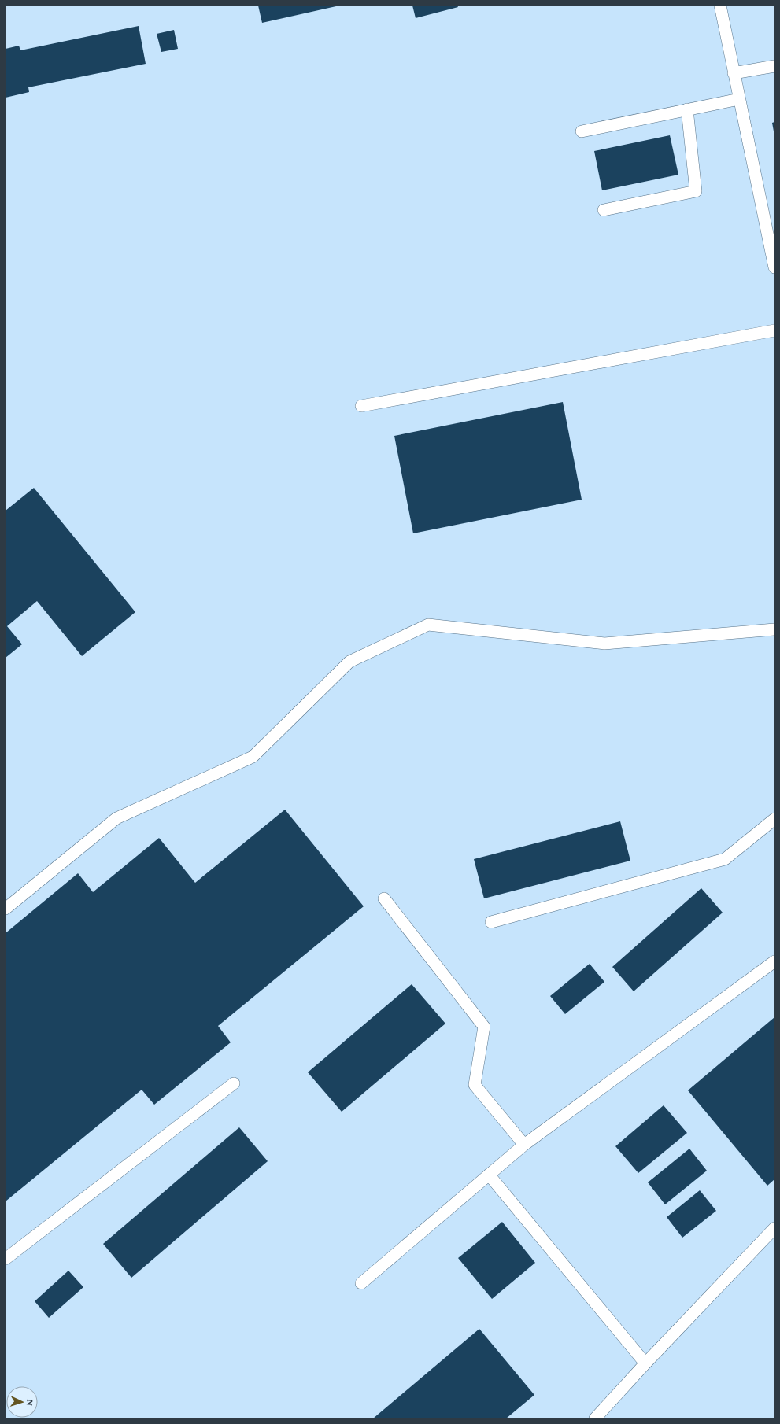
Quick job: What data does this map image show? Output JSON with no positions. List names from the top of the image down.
{
  "north": "right"
}
